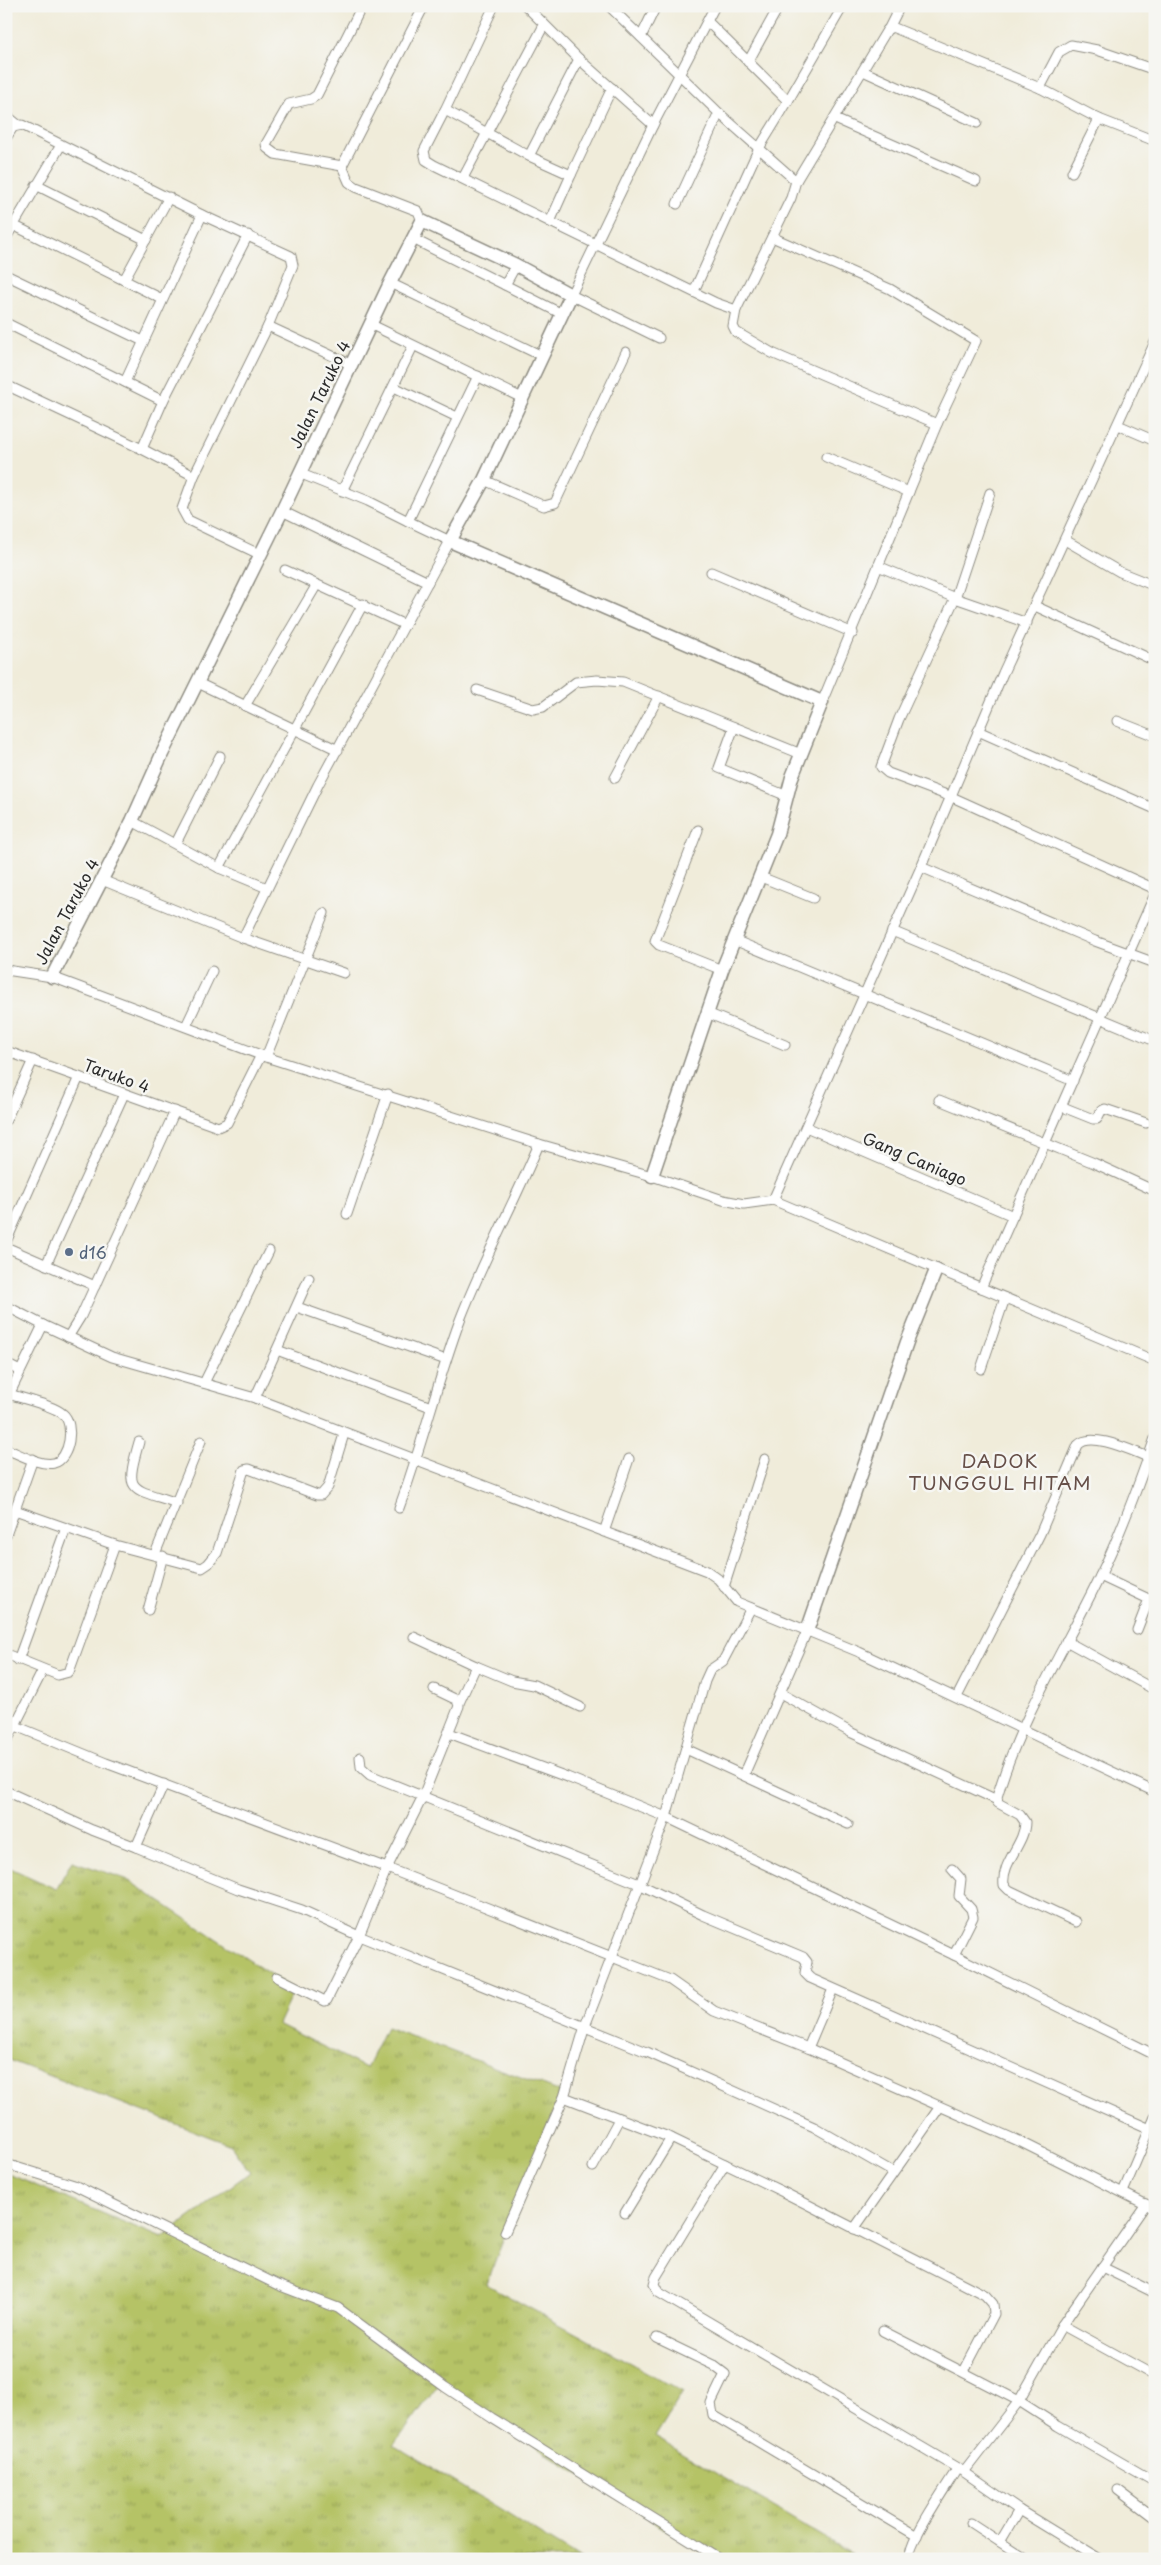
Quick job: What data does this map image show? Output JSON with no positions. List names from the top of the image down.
{
  "streets": {
    "street": ["Jalan Taruko 4", "Taruko 4", "Gang Caniago"]
  },
  "districts": ["DADOK TUNGGUL HITAM"],
  "places": ["d16"]
}
